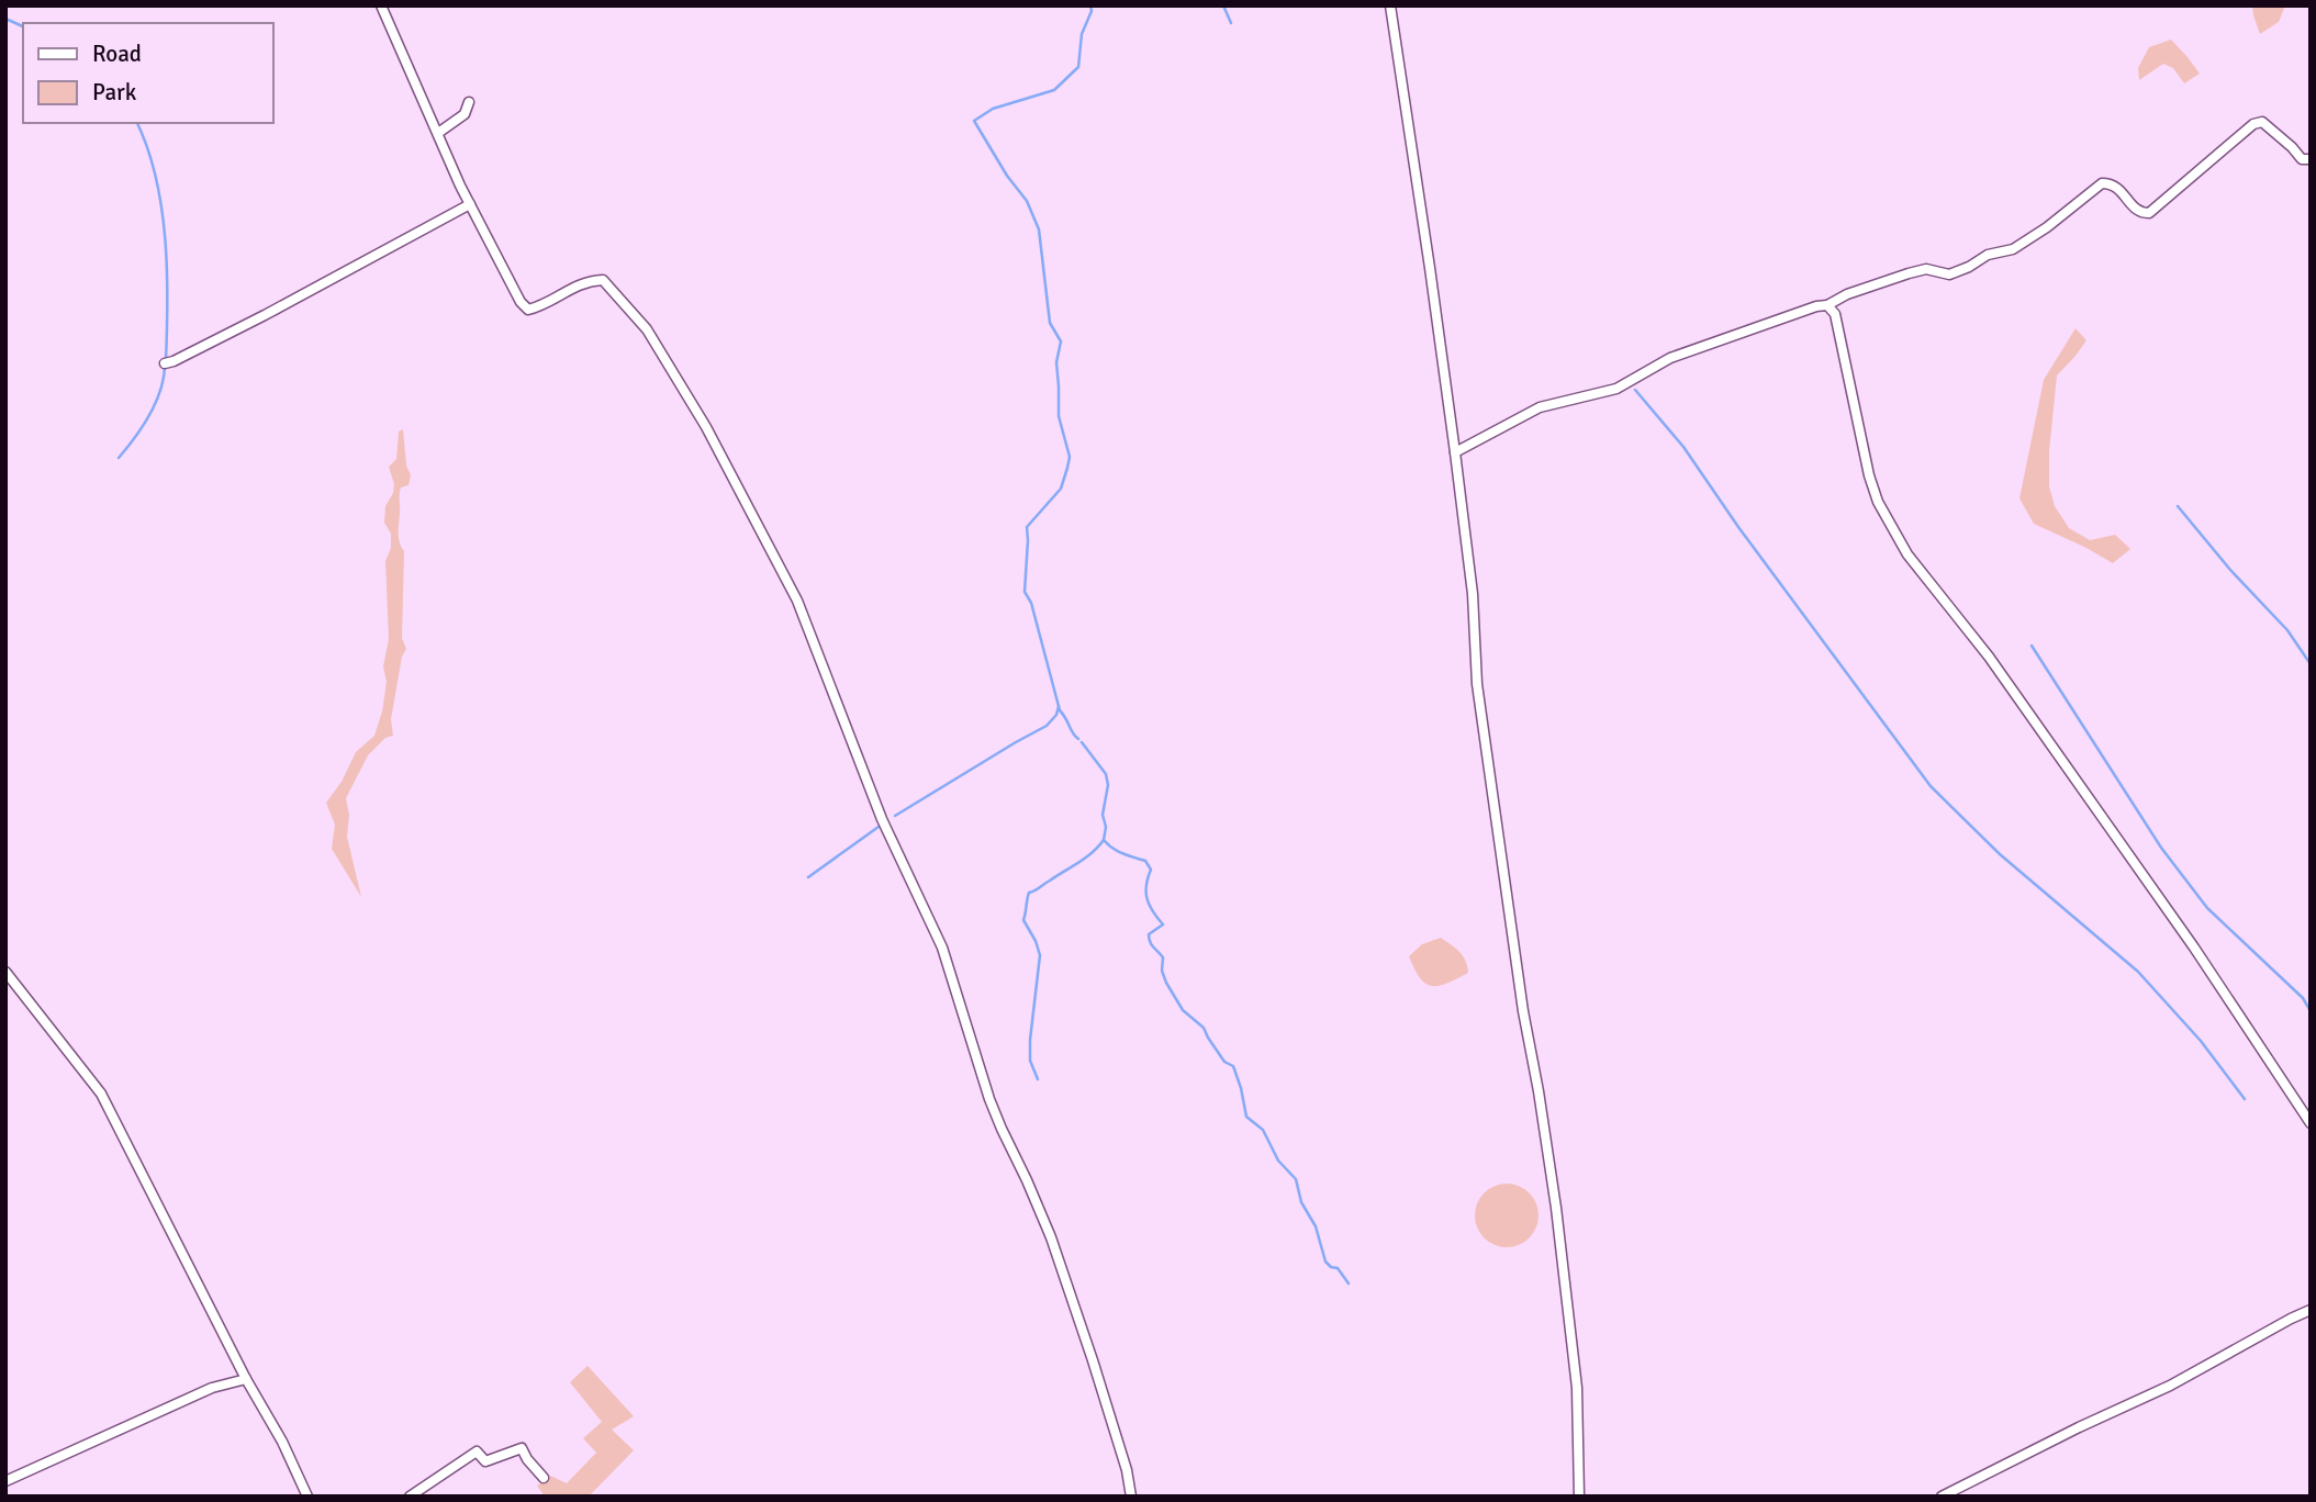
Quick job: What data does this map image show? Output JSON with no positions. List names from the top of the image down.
{
  "legend": ["Road", "Park"]
}
